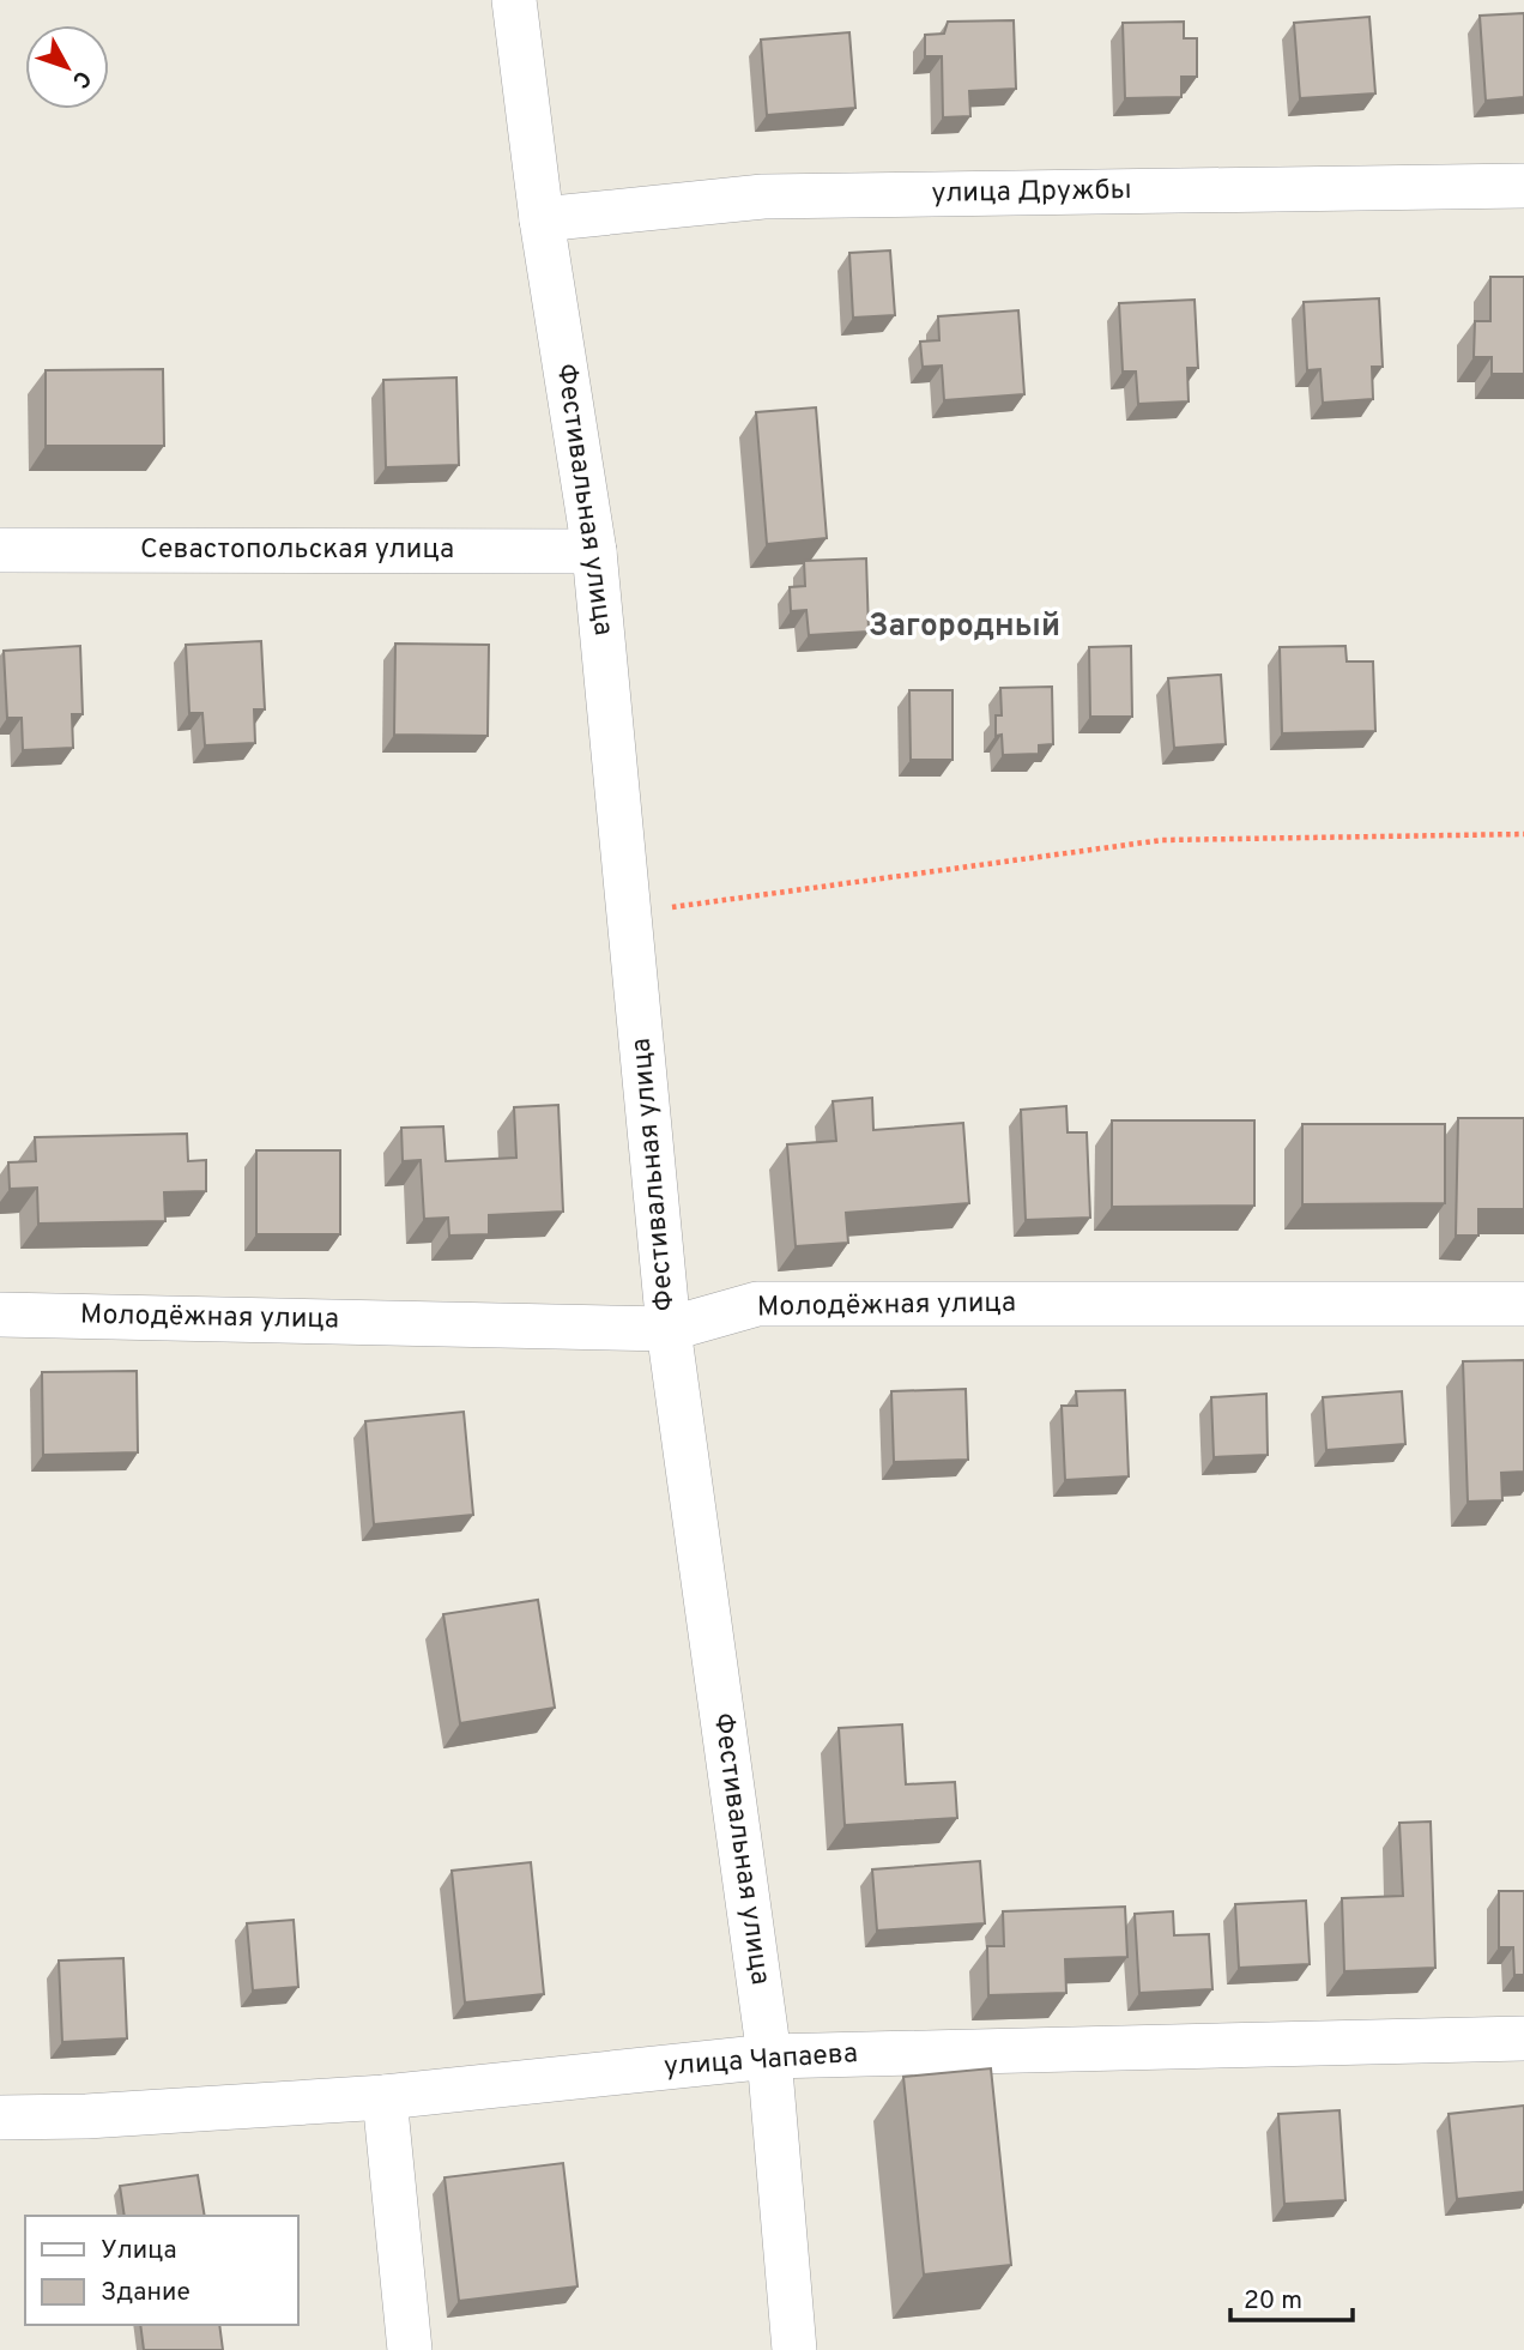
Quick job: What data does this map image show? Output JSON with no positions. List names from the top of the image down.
{
  "streets": {
    "street": [
      "улица Дружбы",
      "Фестивальная улица",
      "Севастопольская улица",
      "Молодёжная улица",
      "улица Чапаева"
    ]
  },
  "crossings": [
    ["улица Дружбы", "Фестивальная улица"],
    ["Фестивальная улица", "Севастопольская улица"],
    ["Фестивальная улица", "Молодёжная улица"],
    ["Фестивальная улица", "улица Чапаева"]
  ],
  "districts": ["Загородный"],
  "legend": ["Улица", "Здание"],
  "scale_bar": "20 m",
  "north": "bottom right"
}
